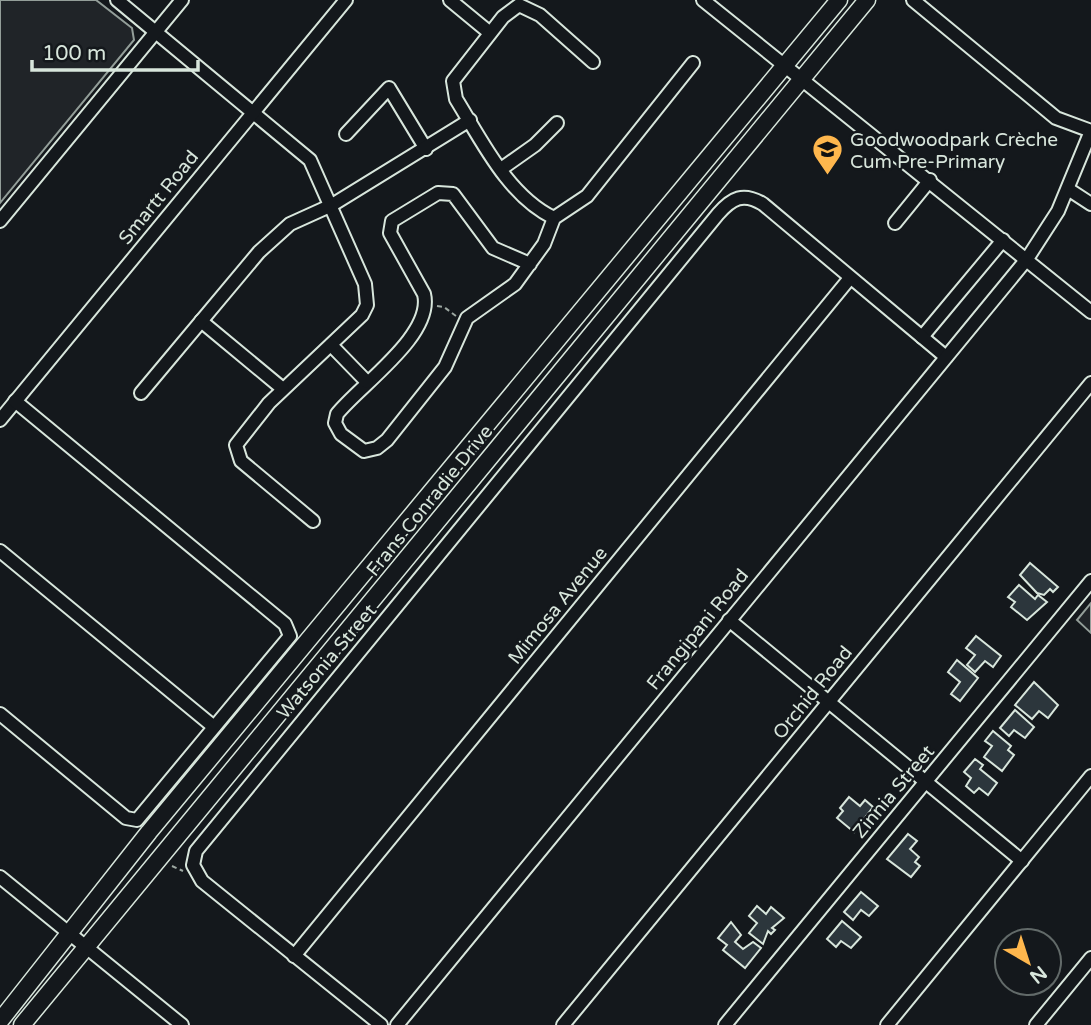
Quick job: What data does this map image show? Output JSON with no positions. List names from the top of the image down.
{
  "streets": {
    "main road": ["Frans Conradie Drive"],
    "street": [
      "Smartt Road",
      "Mimosa Avenue",
      "Frangipani Road",
      "Watsonia Street",
      "Orchid Road",
      "Zinnia Street"
    ]
  },
  "crossings": [
    ["Mimosa Avenue", "Watsonia Street"]
  ],
  "places": {
    "school or university": ["Goodwoodpark Crèche Cum Pre-Primary"]
  },
  "scale_bar": "100 m",
  "north": "bottom right"
}
